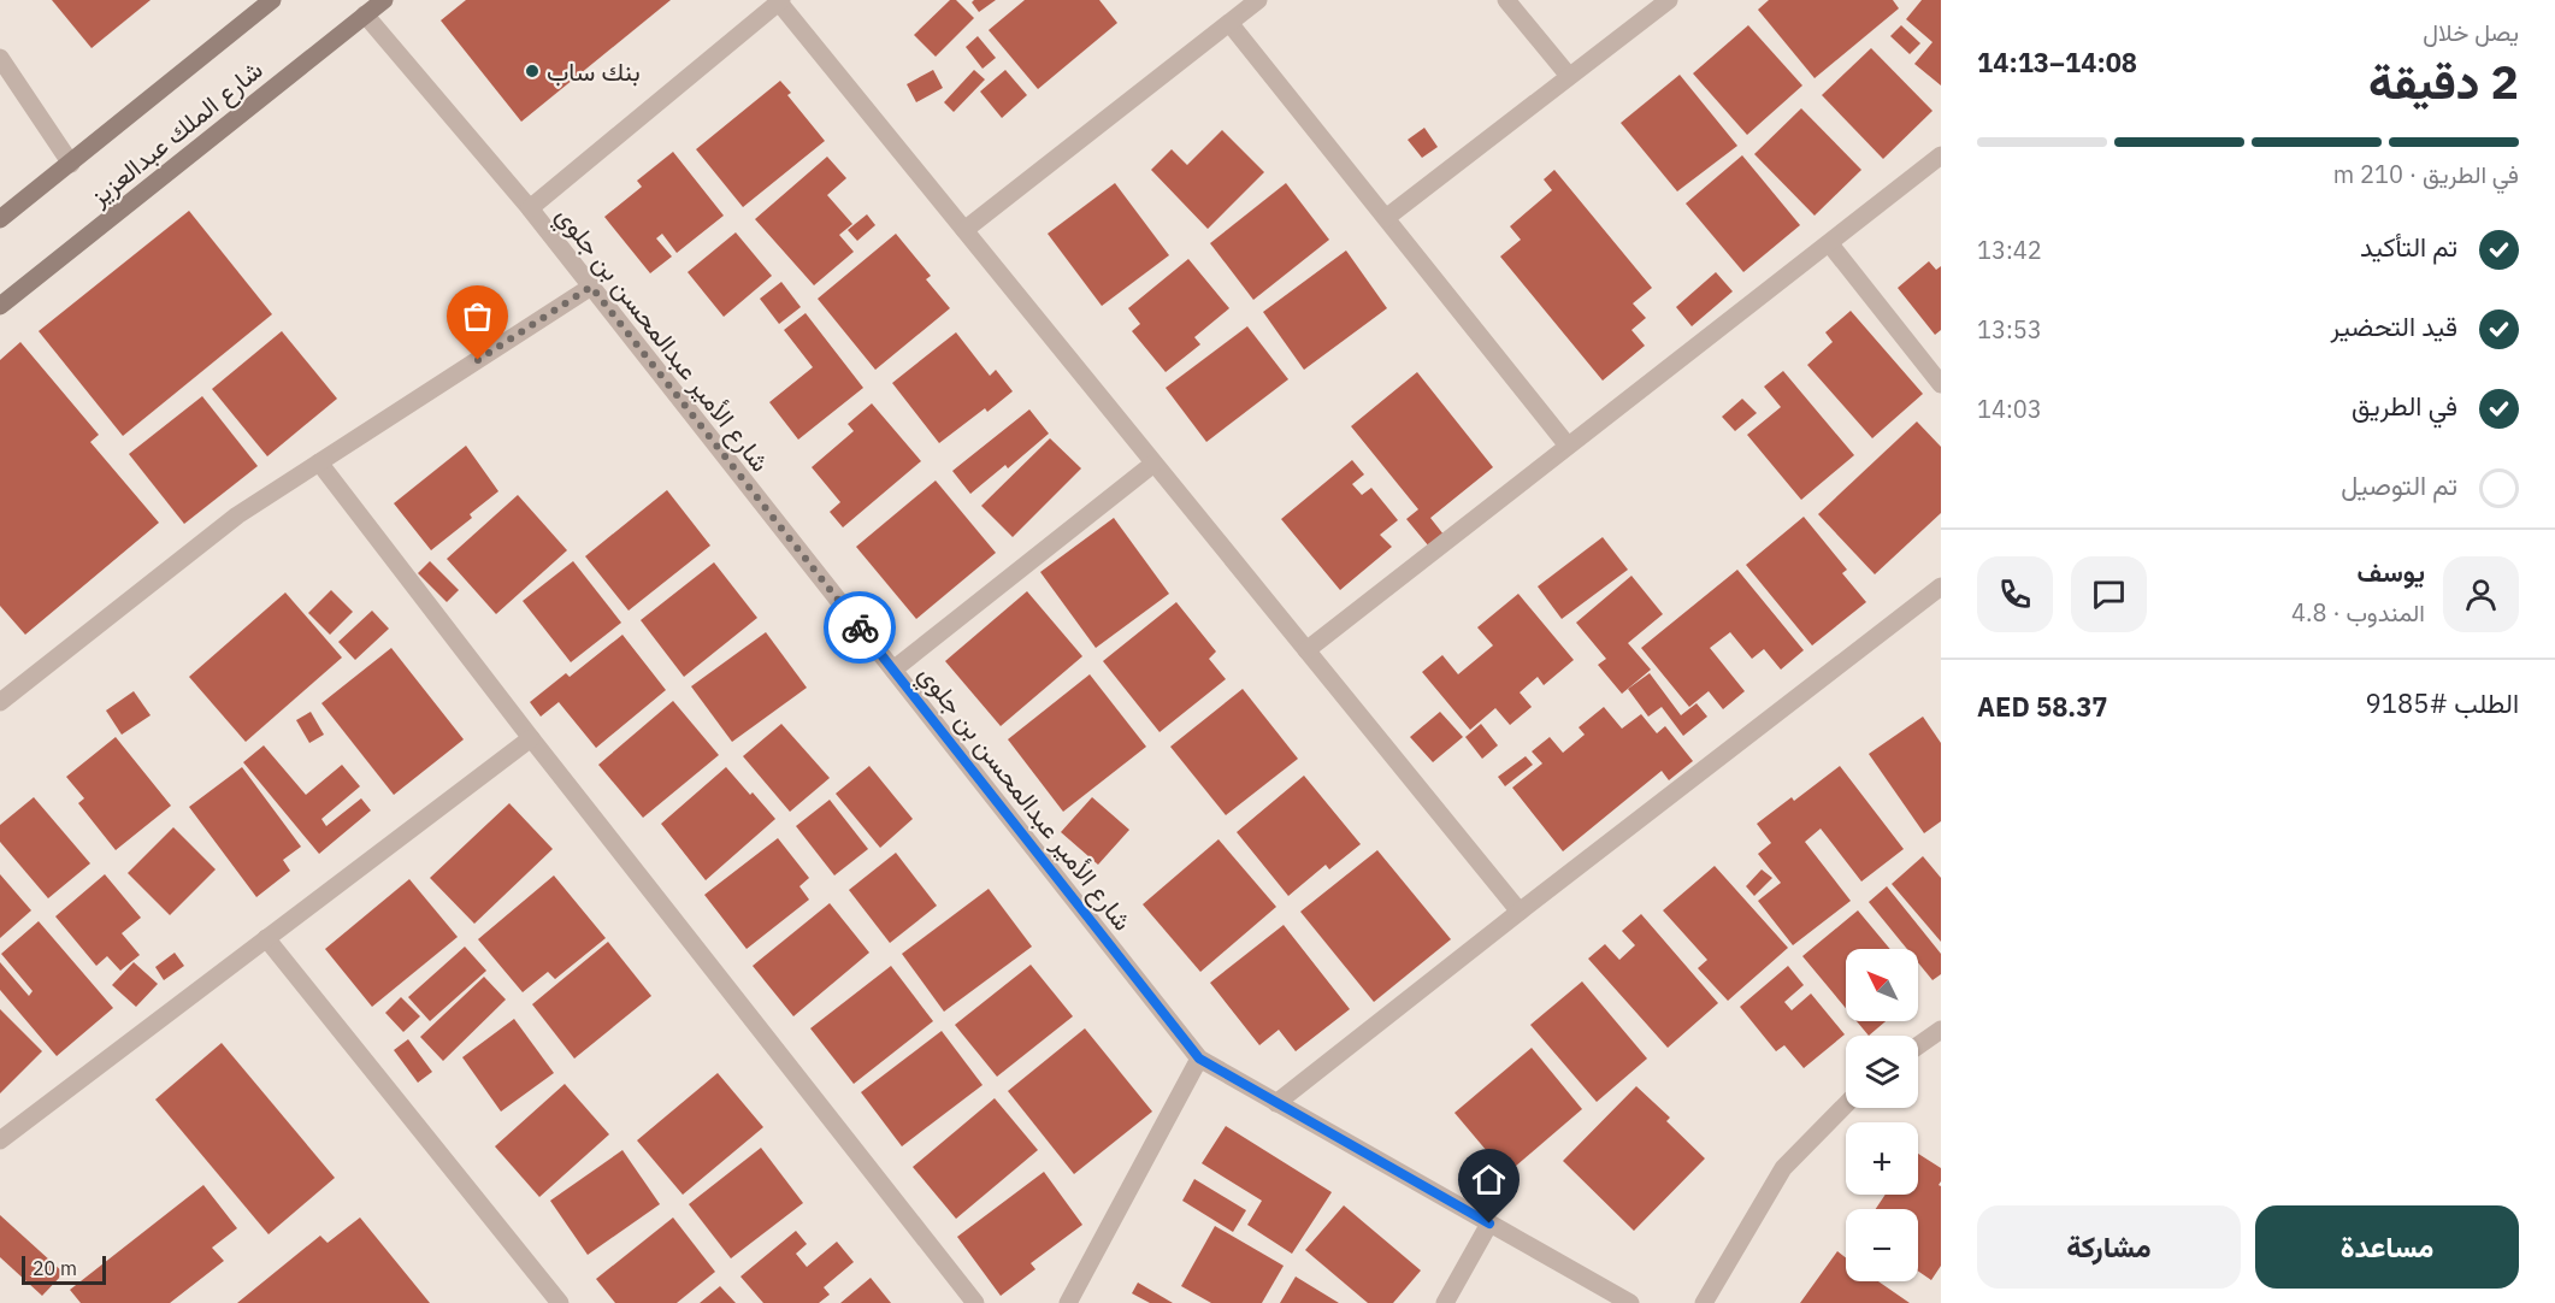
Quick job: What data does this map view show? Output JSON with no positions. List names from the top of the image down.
{
  "streets": {
    "street": ["شارع الملك عبدالعزيز", "شارع الأمير عبدالمحسن بن جلوي"]
  },
  "crossings": [
    ["شارع الملك عبدالعزيز", "شارع الأمير عبدالمحسن بن جلوي"]
  ],
  "places": ["بنك ساب"],
  "scale_bar": "20 m",
  "north": "top left",
  "page": {
    "heading": ["2 دقيقة", "يصل خلال", "14:08–14:13"],
    "panel": [
      "يوسف",
      "المندوب · 4.8",
      "الطلب #9185",
      "AED 58.37"
    ],
    "bar": "في الطريق · 210 m",
    "list": [
      ["تم التأكيد", "13:42"],
      ["قيد التحضير", "13:53"],
      ["في الطريق", "14:03"],
      "تم التوصيل"
    ],
    "map_buttons": ["+", "−"],
    "buttons": ["مساعدة", "مشاركة"],
    "scale": "20 m"
  }
}
